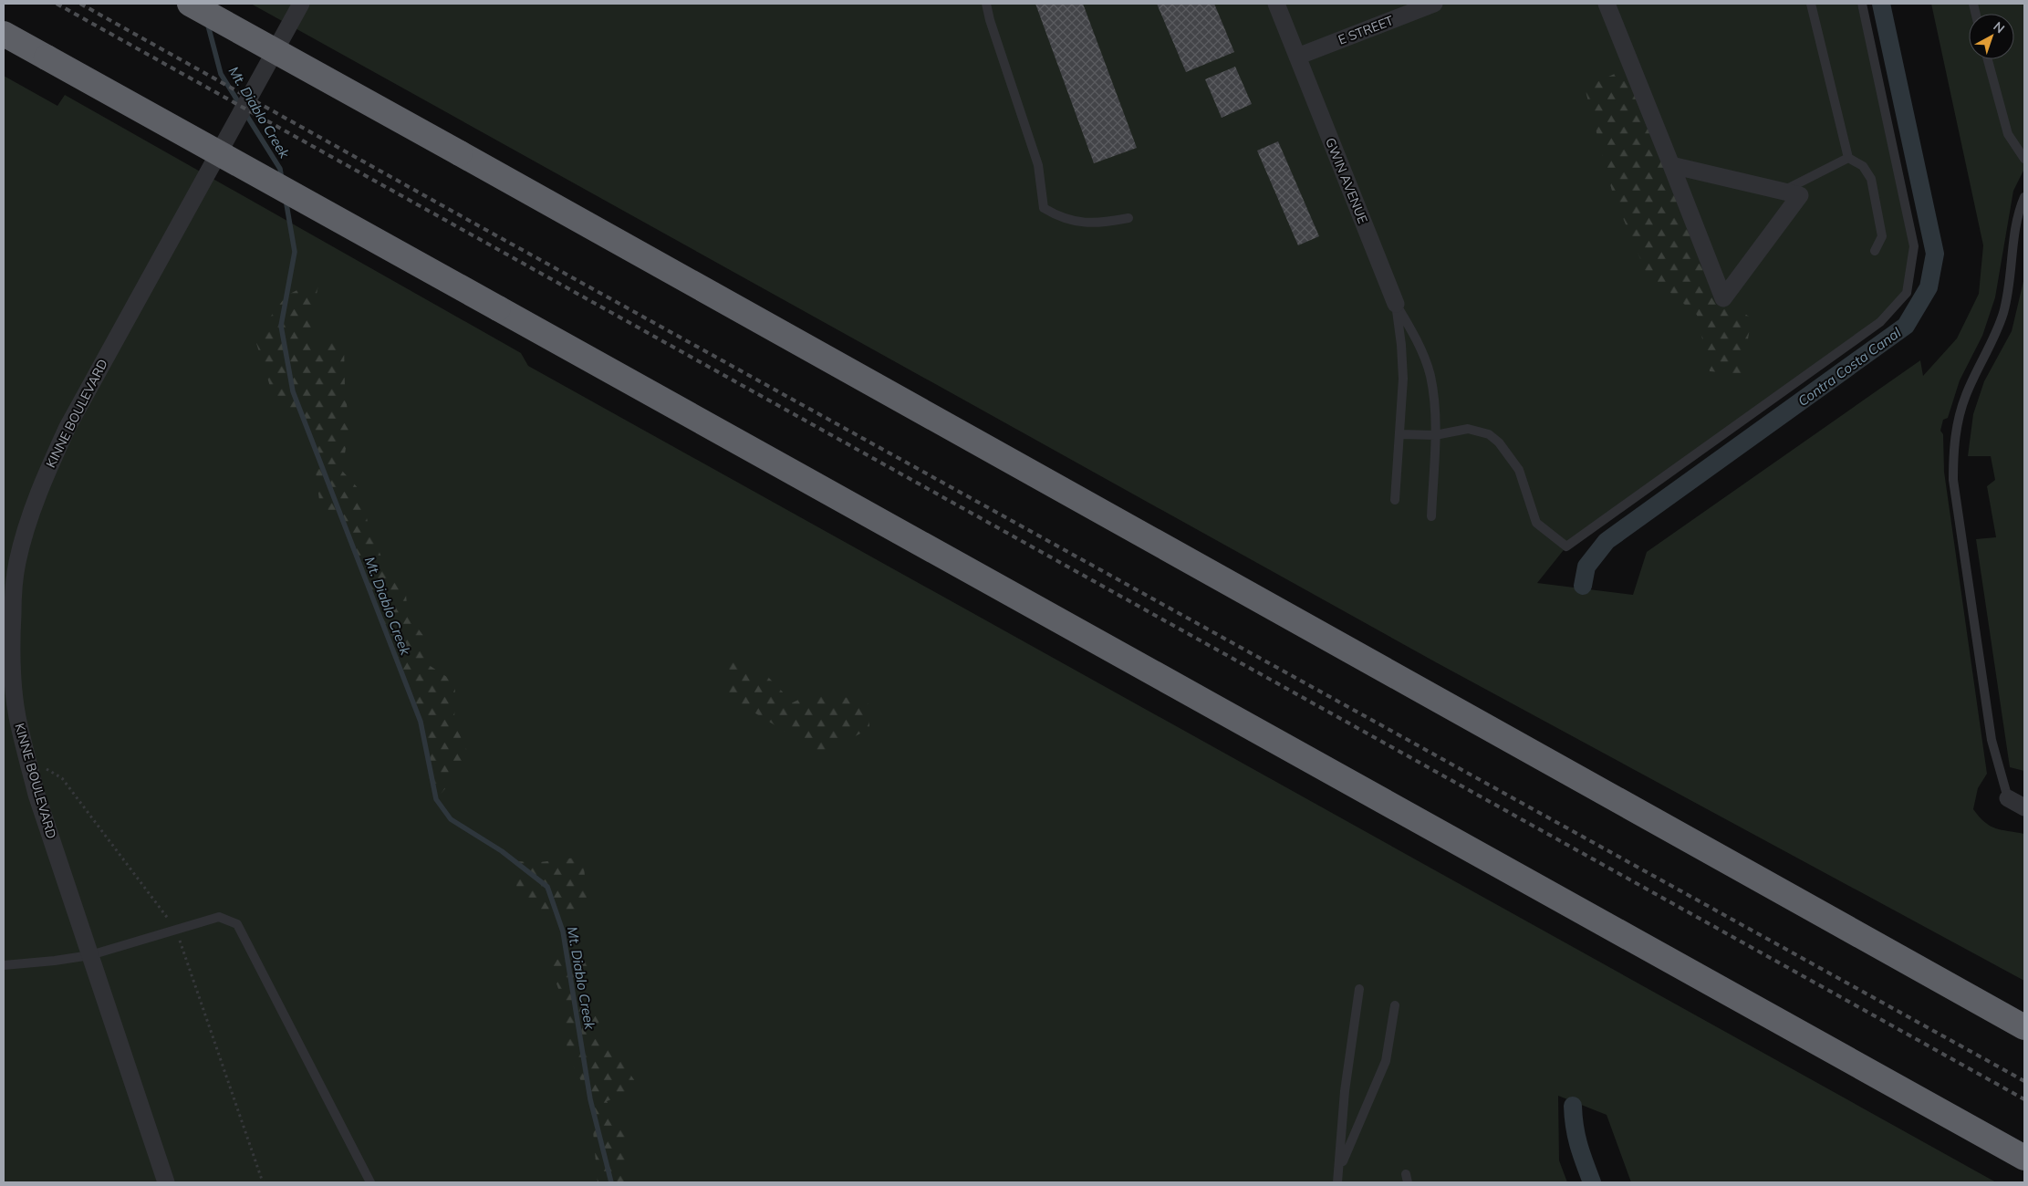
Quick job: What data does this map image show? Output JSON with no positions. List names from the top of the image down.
{
  "streets": {
    "street": ["E STREET", "GWIN AVENUE", "KINNE BOULEVARD"]
  },
  "crossings": [
    ["E STREET", "GWIN AVENUE"]
  ],
  "water": ["Mt. Diablo Creek", "Contra Costa Canal"],
  "north": "top right"
}
